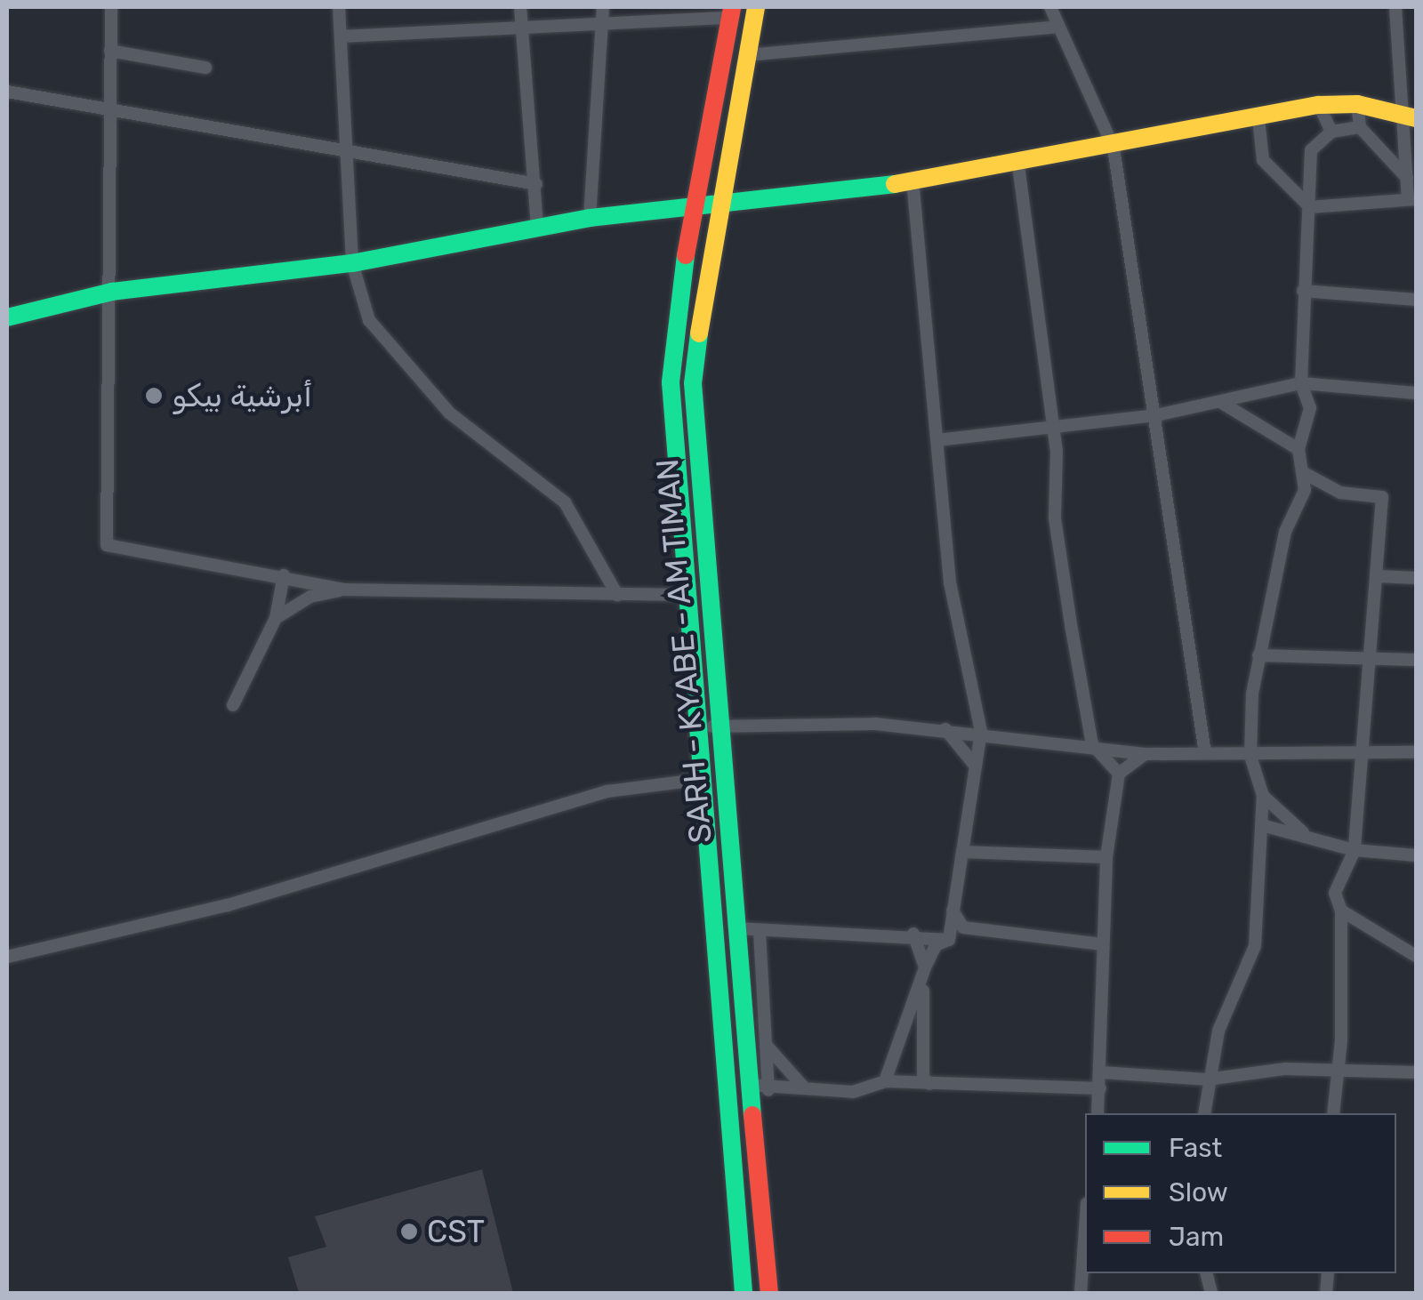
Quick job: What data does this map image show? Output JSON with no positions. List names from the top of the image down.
{
  "streets": {
    "main road": ["SARH - KYABE - AM TIMAN"]
  },
  "places": ["أبرشية بيكو", "CST"],
  "legend": ["Fast", "Slow", "Jam"]
}
